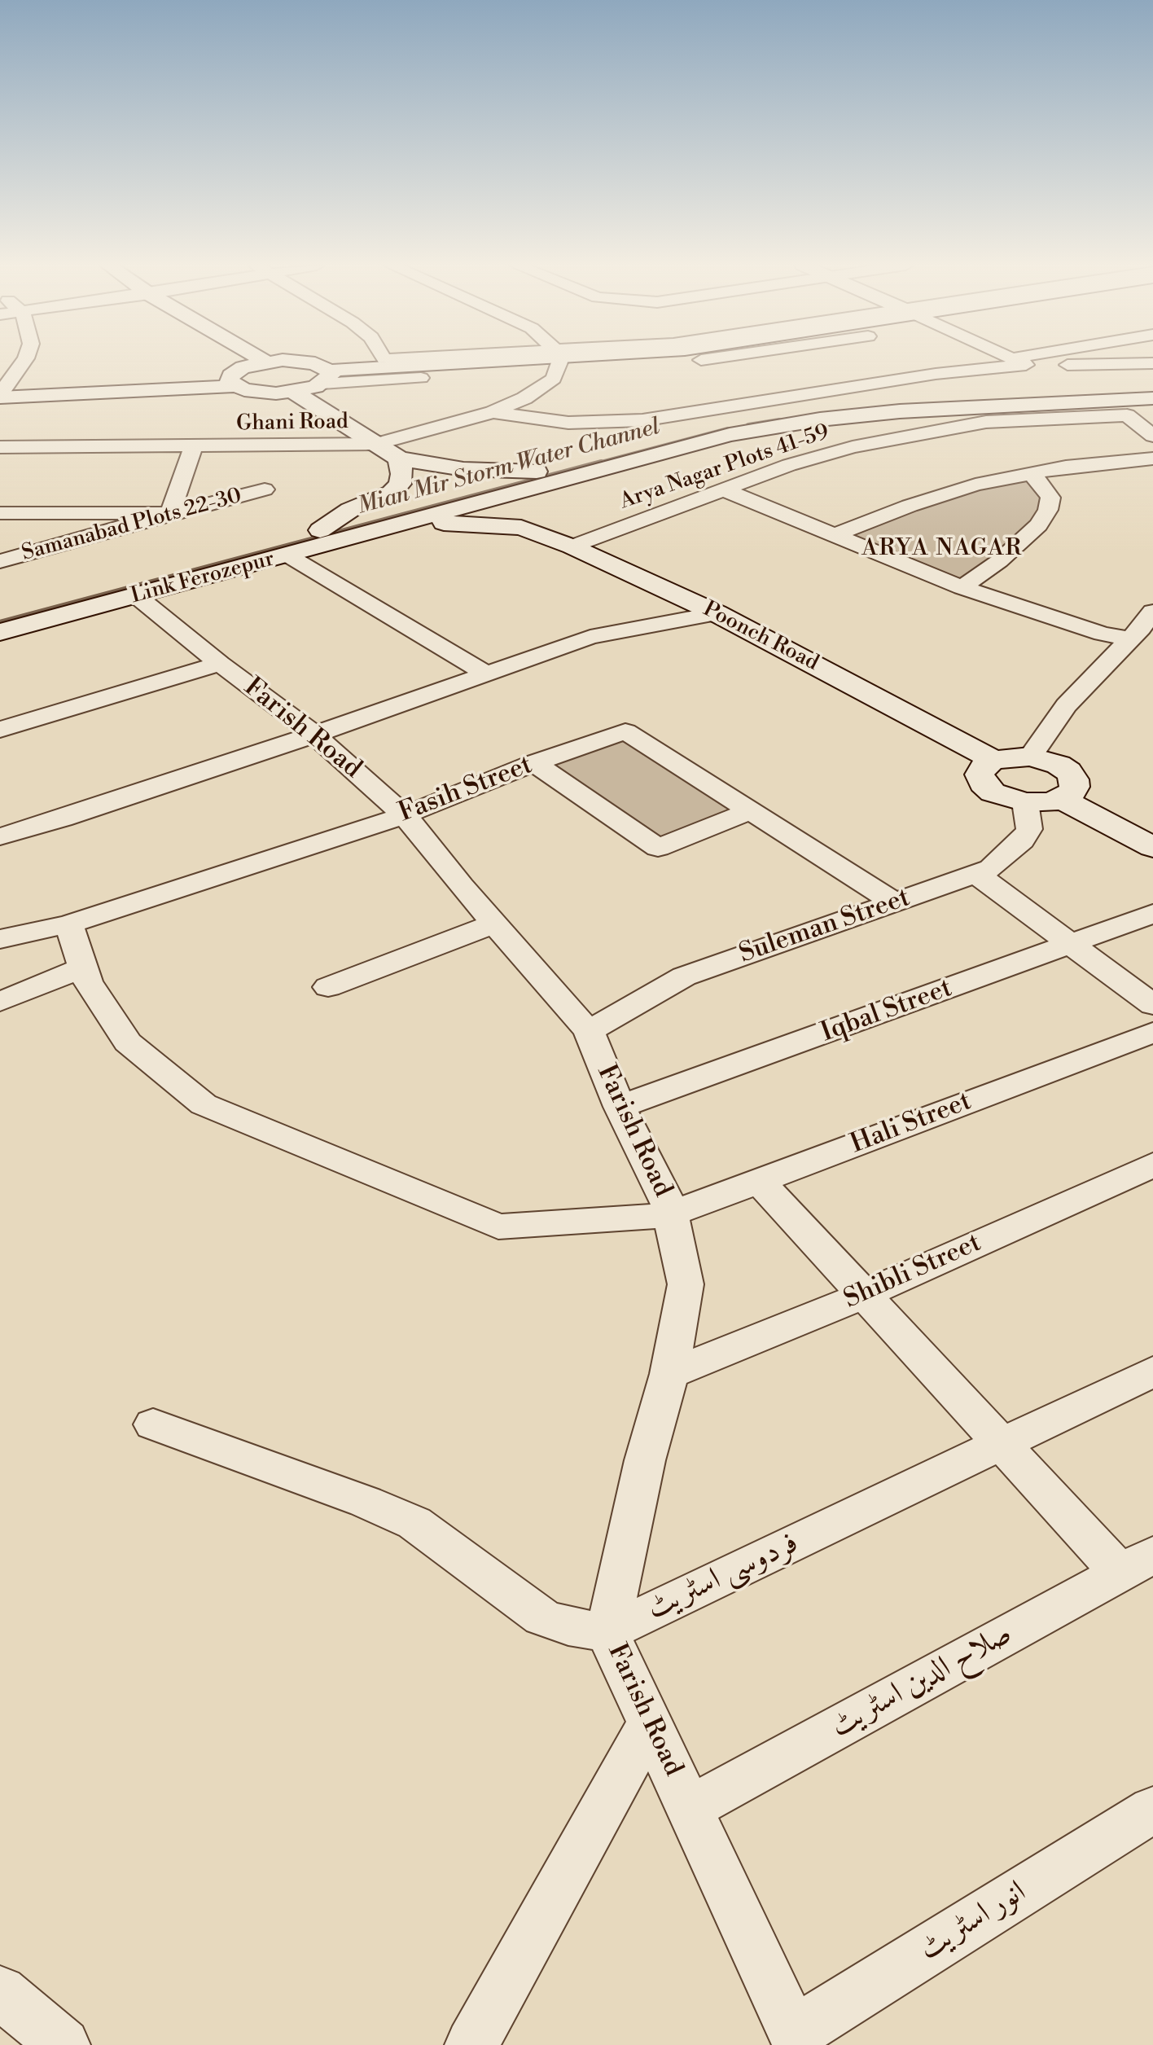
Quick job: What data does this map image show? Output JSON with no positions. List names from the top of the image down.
{
  "streets": {
    "main road": ["Link Ferozepur", "Poonch Road"],
    "street": [
      "Ghani Road",
      "Arya Nagar Plots 41-59",
      "Samanabad Plots 22-30",
      "Farish Road",
      "Fasih Street",
      "Suleman Street",
      "Iqbal Street",
      "Hali Street",
      "Shibli Street",
      "فردوسی اسٹریٹ",
      "صلاح الدین اسٹریٹ",
      "انور اسٹریٹ"
    ]
  },
  "crossings": [
    ["Arya Nagar Plots 41-59", "Poonch Road"],
    ["Link Ferozepur", "Poonch Road"],
    ["Link Ferozepur", "Farish Road"],
    ["Farish Road", "Fasih Street"],
    ["Farish Road", "Suleman Street"],
    ["Farish Road", "Iqbal Street"],
    ["Farish Road", "Hali Street"],
    ["Farish Road", "Shibli Street"],
    ["Farish Road", "فردوسی اسٹریٹ"],
    ["Farish Road", "صلاح الدین اسٹریٹ"],
    ["Farish Road", "انور اسٹریٹ"],
    ["Fasih Street", "Suleman Street"],
    ["Fasih Street", "Hali Street"]
  ],
  "districts": ["ARYA NAGAR"],
  "water": ["Mian Mir Storm Water Channel"]
}
